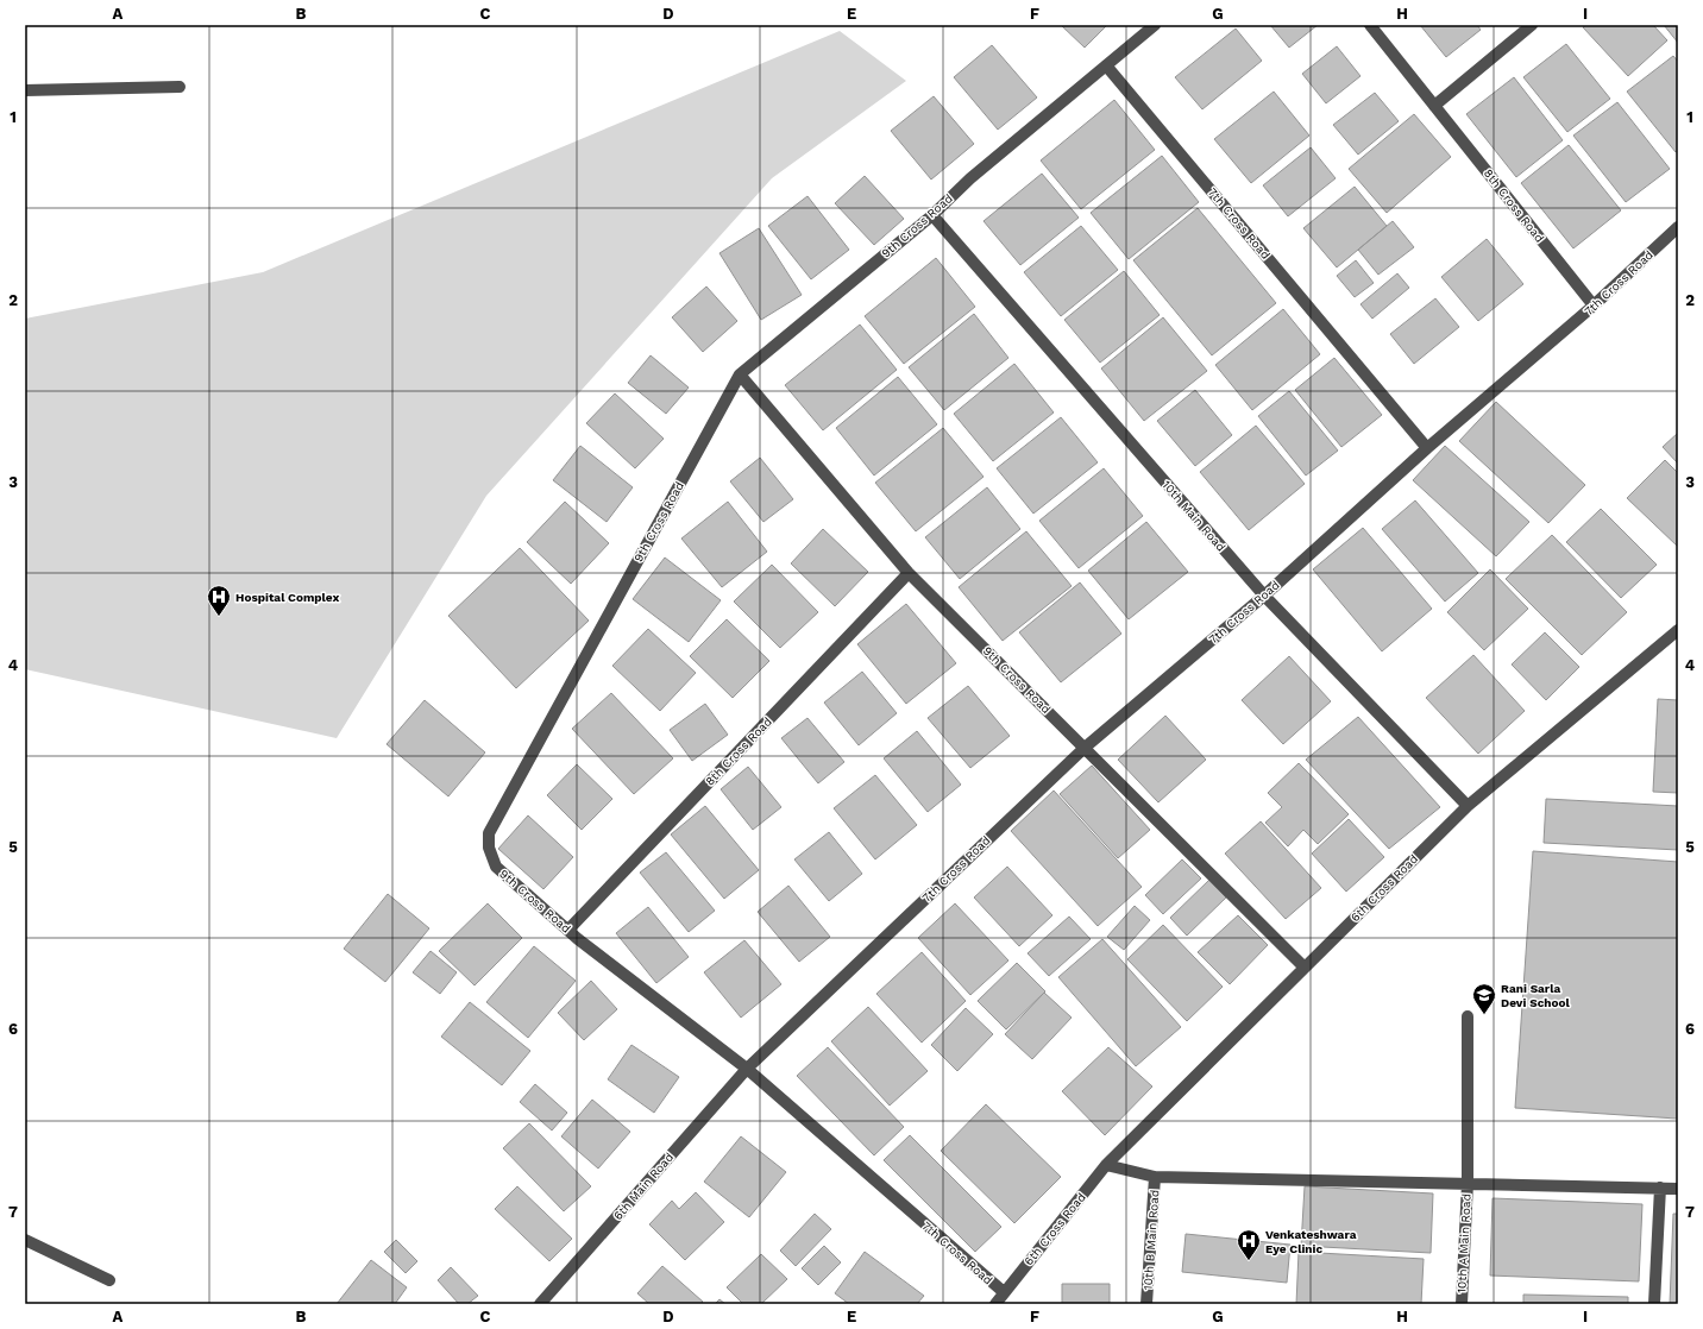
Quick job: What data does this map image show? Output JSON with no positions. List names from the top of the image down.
{
  "streets": {
    "street": [
      "8th Cross Road",
      "7th Cross Road",
      "9th Cross Road",
      "10th Main Road",
      "6th Cross Road",
      "6th Main Road",
      "10th B Main Road",
      "10th A Main Road"
    ]
  },
  "crossings": [
    ["8th Cross Road", "7th Cross Road"],
    ["8th Cross Road", "9th Cross Road"],
    ["7th Cross Road", "9th Cross Road"],
    ["7th Cross Road", "10th Main Road"],
    ["7th Cross Road", "6th Cross Road"],
    ["7th Cross Road", "6th Main Road"],
    ["9th Cross Road", "10th Main Road"],
    ["9th Cross Road", "6th Cross Road"],
    ["9th Cross Road", "6th Main Road"],
    ["10th Main Road", "6th Cross Road"]
  ],
  "places": {
    "hospital": ["Hospital Complex", "Venkateshwara Eye Clinic"],
    "school or university": ["Rani Sarla Devi School"]
  },
  "grid": {
    "columns": [
      "A",
      "B",
      "C",
      "D",
      "E",
      "F",
      "G",
      "H",
      "I"
    ],
    "rows": [
      "1",
      "2",
      "3",
      "4",
      "5",
      "6",
      "7"
    ]
  }
}
